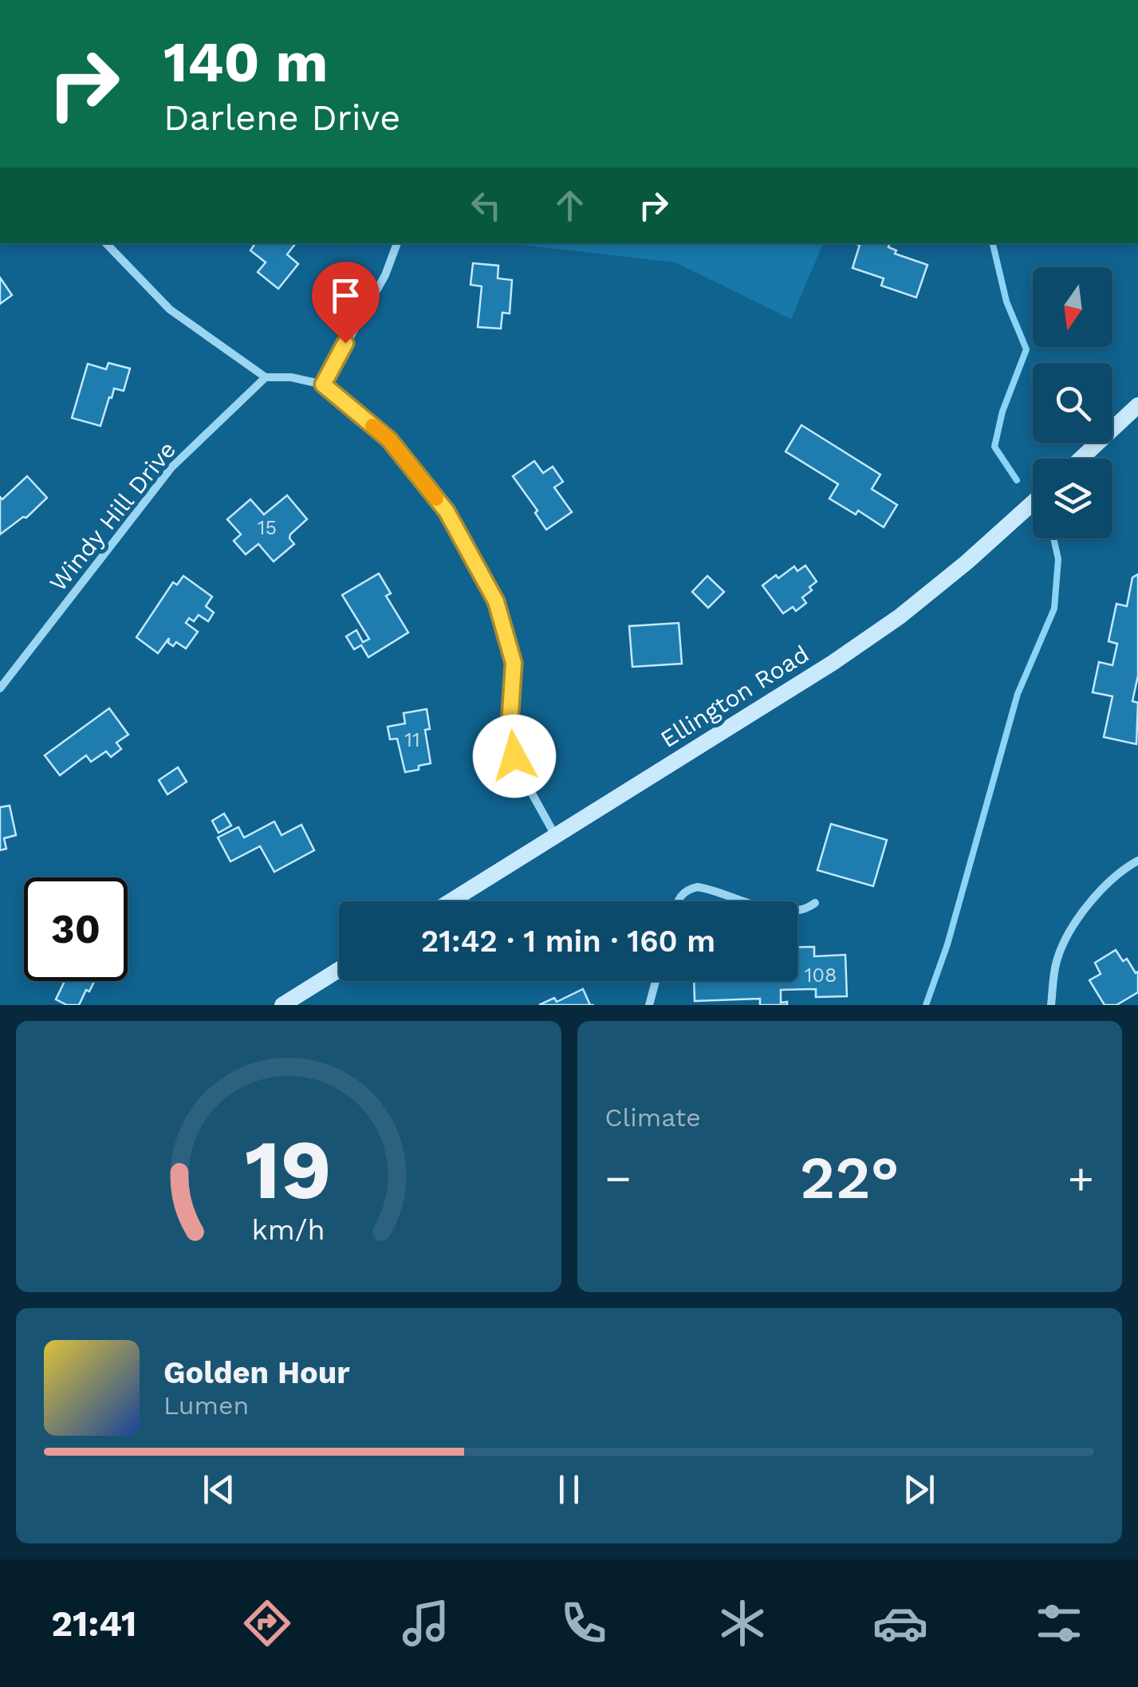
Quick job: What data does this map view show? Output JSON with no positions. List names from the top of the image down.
{
  "streets": {
    "main road": ["Ellington Road"],
    "street": ["Windy Hill Drive"]
  },
  "house_numbers": ["15", "11", "108"],
  "north": "bottom",
  "page": {
    "turn": ["140 m", "Darlene Drive"],
    "limit": "30",
    "trip": "21:42 · 1 min · 160 m",
    "tile": "Climate",
    "heat": ["−", "22°", "+"],
    "song": ["Golden Hour", "Lumen"],
    "tabs": "21:41",
    "gauge": ["19", "km/h"]
  }
}
